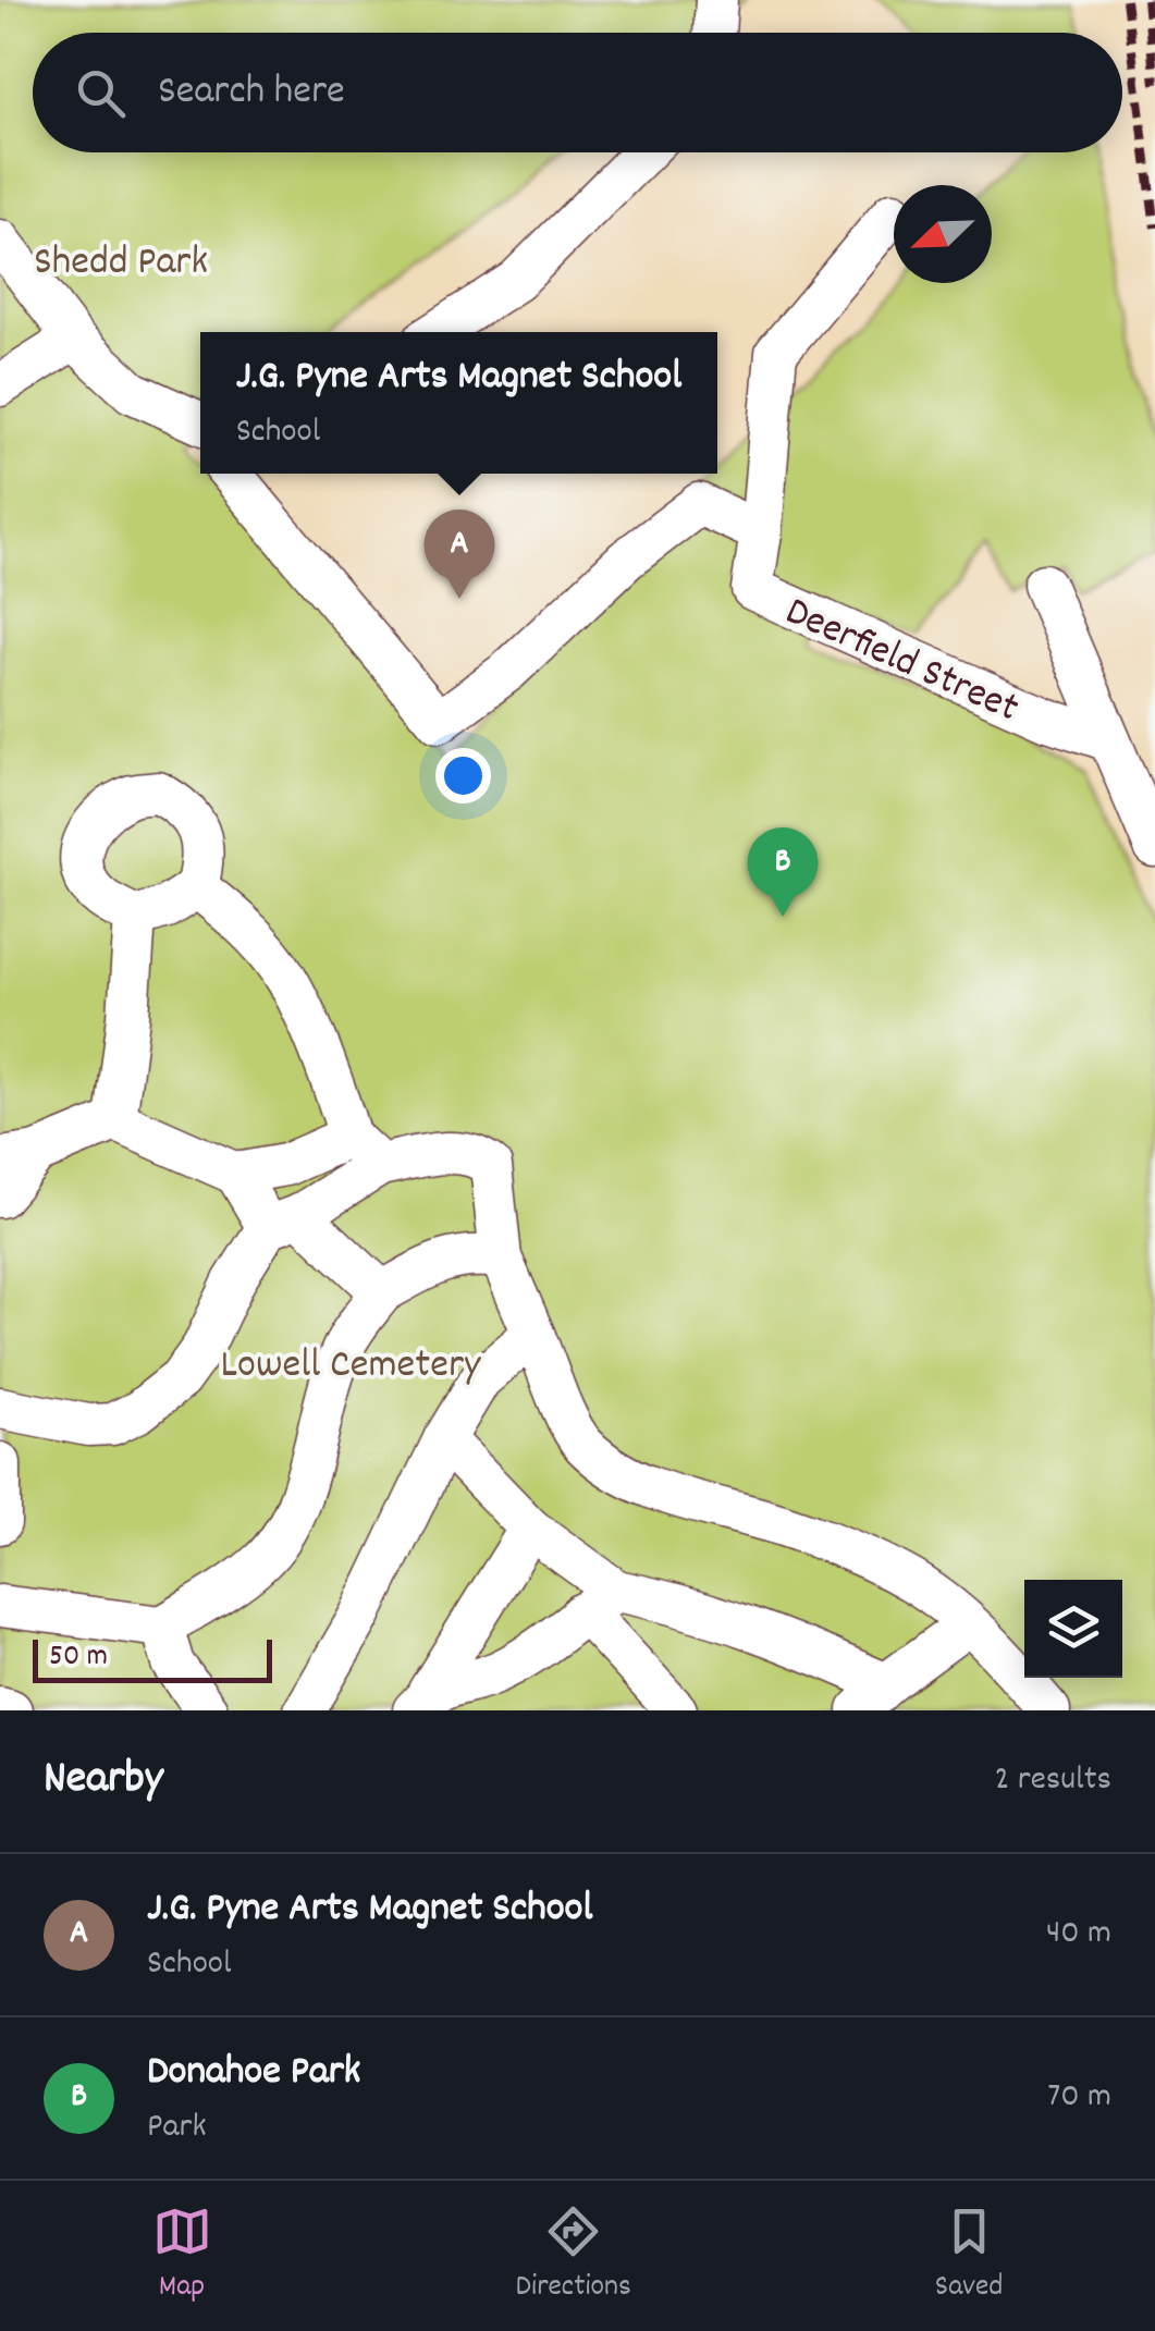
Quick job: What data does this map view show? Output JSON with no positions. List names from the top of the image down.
{
  "streets": {
    "street": ["Deerfield Street"]
  },
  "parks": ["Shedd Park", "Lowell Cemetery"],
  "scale_bar": "50 m",
  "north": "bottom left",
  "page": {
    "search": "Search here",
    "popup": ["J.G. Pyne Arts Magnet School", "School"],
    "pins": ["A", "B"],
    "scale": "50 m",
    "heading": ["Nearby", "2 results"],
    "list": [
      {
        "mark": "A",
        "name": "J.G. Pyne Arts Magnet School",
        "note": "School",
        "value": "40 m"
      },
      {
        "mark": "B",
        "name": "Donahoe Park",
        "note": "Park",
        "value": "70 m"
      }
    ],
    "nav": ["Map", "Directions", "Saved"]
  }
}
